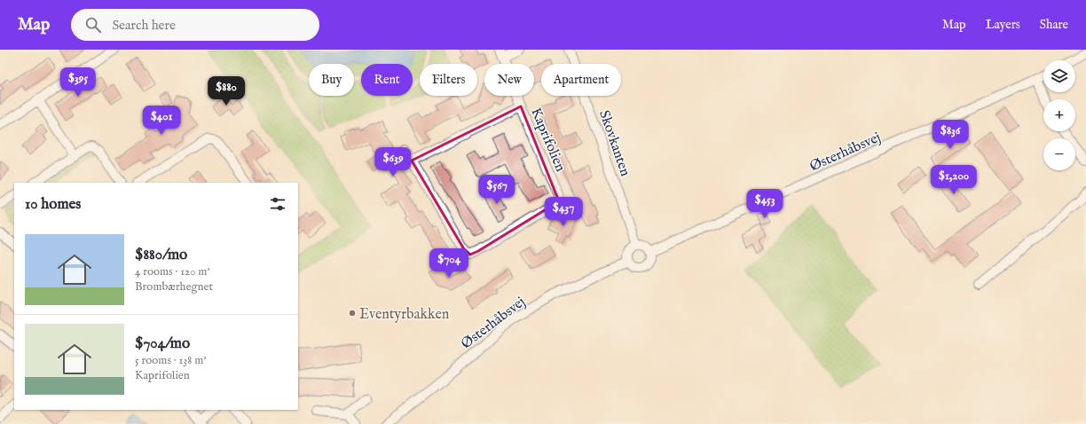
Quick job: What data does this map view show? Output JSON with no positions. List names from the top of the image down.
{
  "streets": {
    "street": ["Kaprifolien", "Skovkanten", "Østerhåbsvej"]
  },
  "crossings": [
    ["Skovkanten", "Østerhåbsvej"]
  ],
  "places": ["Eventyrbakken"],
  "page": {
    "header": "Map",
    "search": "Search here",
    "nav": ["Map", "Layers", "Share"],
    "map_buttons": ["+", "−"],
    "chip": [
      "Buy",
      "Rent",
      "Filters",
      "New",
      "Apartment"
    ],
    "price": [
      "$395",
      "$880",
      "$401",
      "$836",
      "$639",
      "$1,200",
      "$567",
      "$453",
      "$437",
      "$704"
    ],
    "heading": "10 homes",
    "list": [
      {
        "name": "$880/mo",
        "note": "4 rooms · 120 m² · Brombærhegnet"
      },
      {
        "name": "$704/mo",
        "note": "5 rooms · 138 m² · Kaprifolien"
      }
    ]
  }
}
